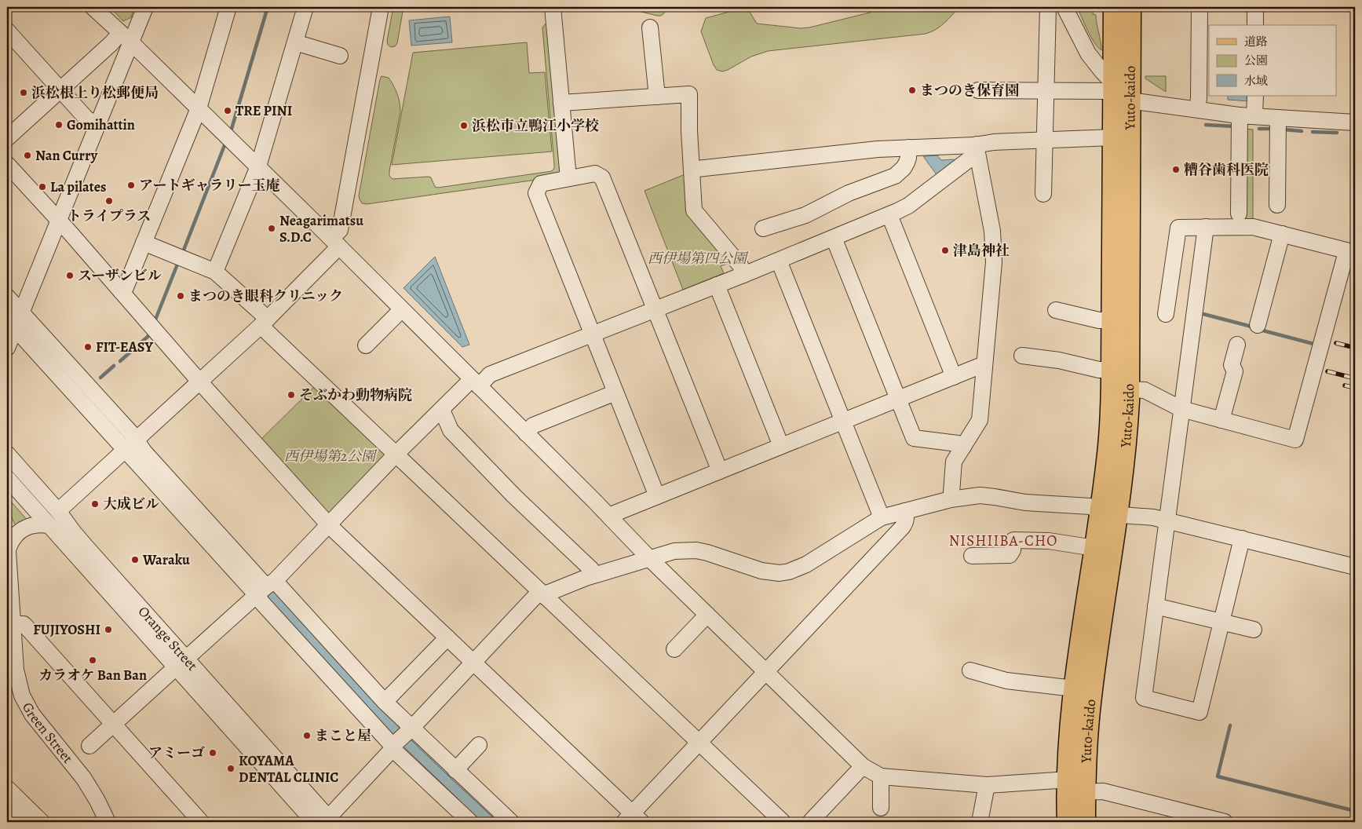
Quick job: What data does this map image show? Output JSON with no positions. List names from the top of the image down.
{
  "streets": {
    "main road": ["Yuto-kaido"],
    "street": ["Orange Street", "Green Street"]
  },
  "districts": ["NISHIIBA-CHO"],
  "parks": ["西伊場第四公園", "西伊場第2公園"],
  "places": [
    "まつのき保育園",
    "浜松根上り松郵便局",
    "TRE PINI",
    "Gomihattin",
    "浜松市立鴨江小学校",
    "Nan Curry",
    "糟谷歯科医院",
    "アートギャラリー玉庵",
    "La pilates",
    "トライプラス",
    "Neagarimatsu S.D.C",
    "津島神社",
    "スーザンビル",
    "まつのき眼科クリニック",
    "FIT-EASY",
    "そぶかわ動物病院",
    "大成ビル",
    "Waraku",
    "FUJIYOSHI",
    "カラオケ Ban Ban",
    "まこと屋",
    "アミーゴ",
    "KOYAMA DENTAL CLINIC"
  ],
  "legend": ["道路", "公園", "水域"]
}
